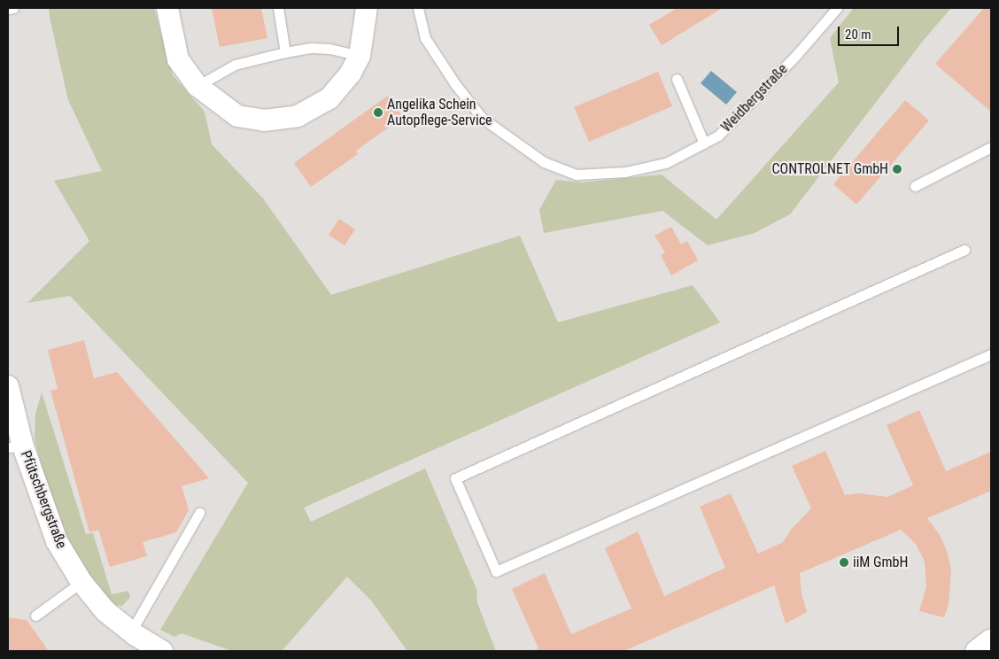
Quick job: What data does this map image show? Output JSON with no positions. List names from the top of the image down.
{
  "streets": {
    "street": ["Pfütschbergstraße"],
    "lane": ["Weidbergstraße"]
  },
  "places": ["Angelika Schein Autopflege-Service", "CONTROLNET GmbH", "iiM GmbH"],
  "scale_bar": "20 m"
}
